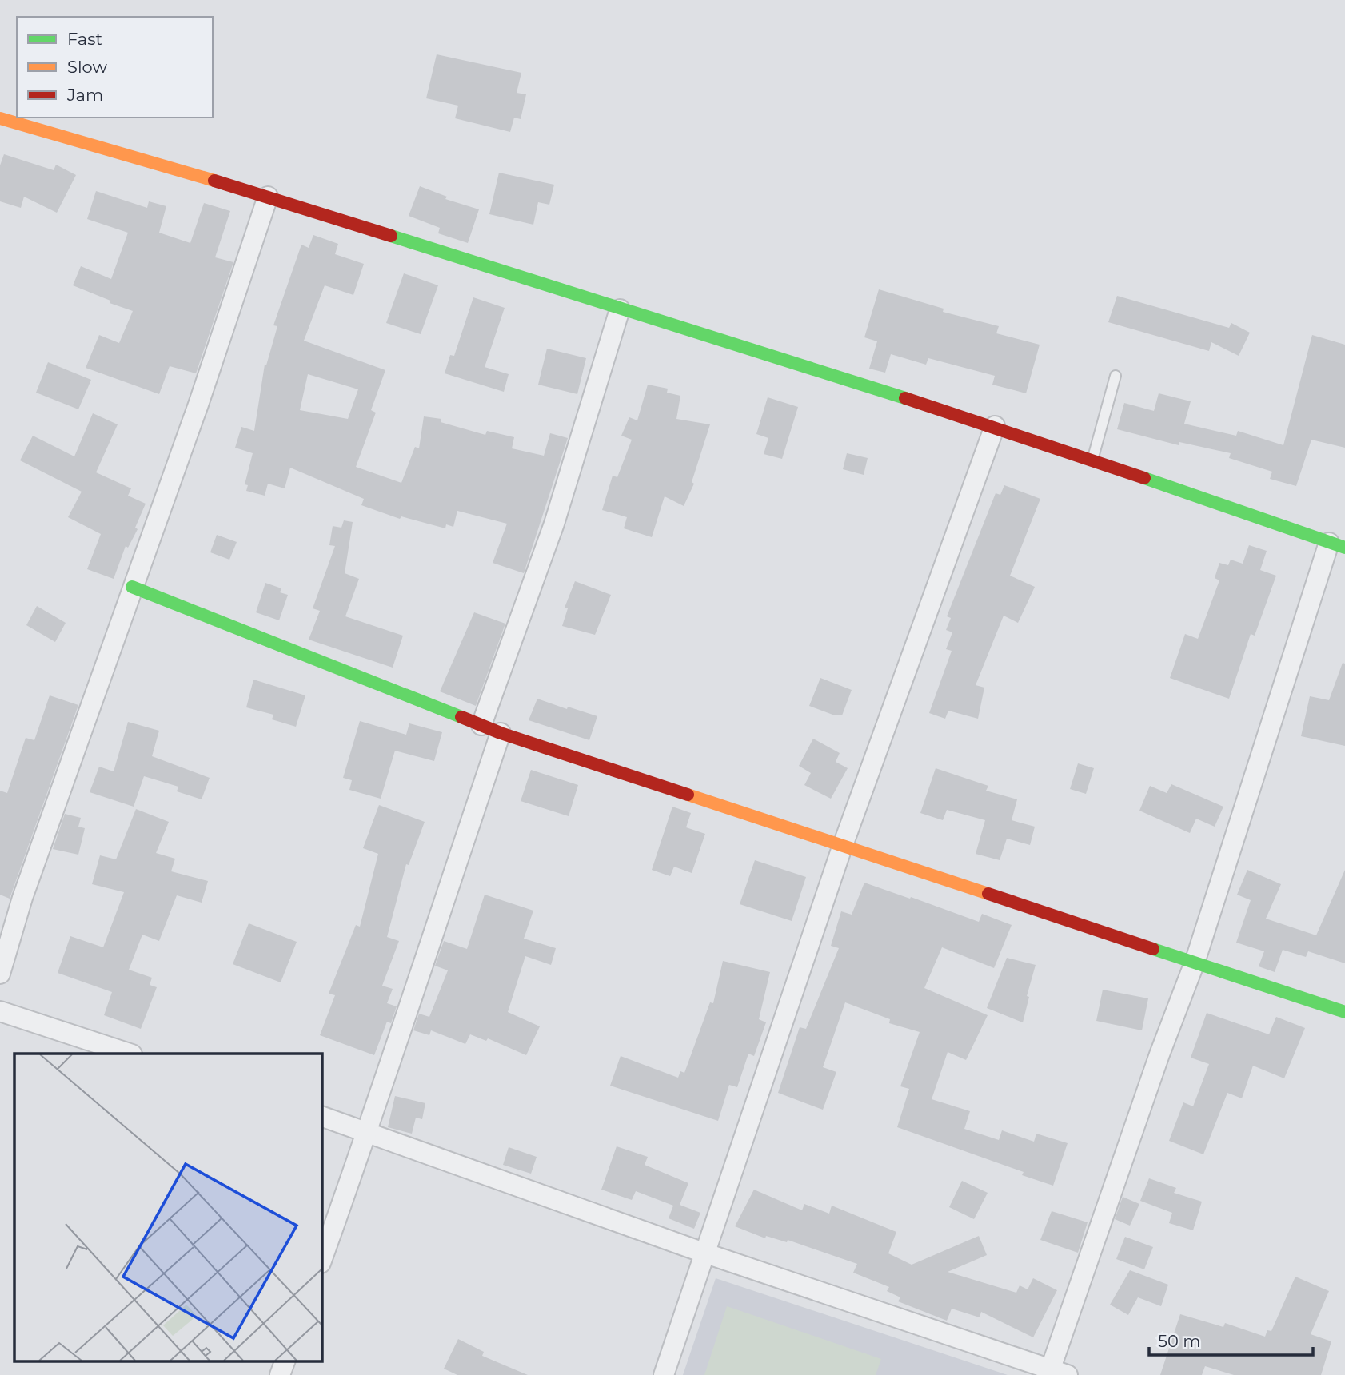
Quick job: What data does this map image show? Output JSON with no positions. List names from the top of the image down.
{
  "legend": ["Fast", "Slow", "Jam"],
  "scale_bar": "50 m"
}
